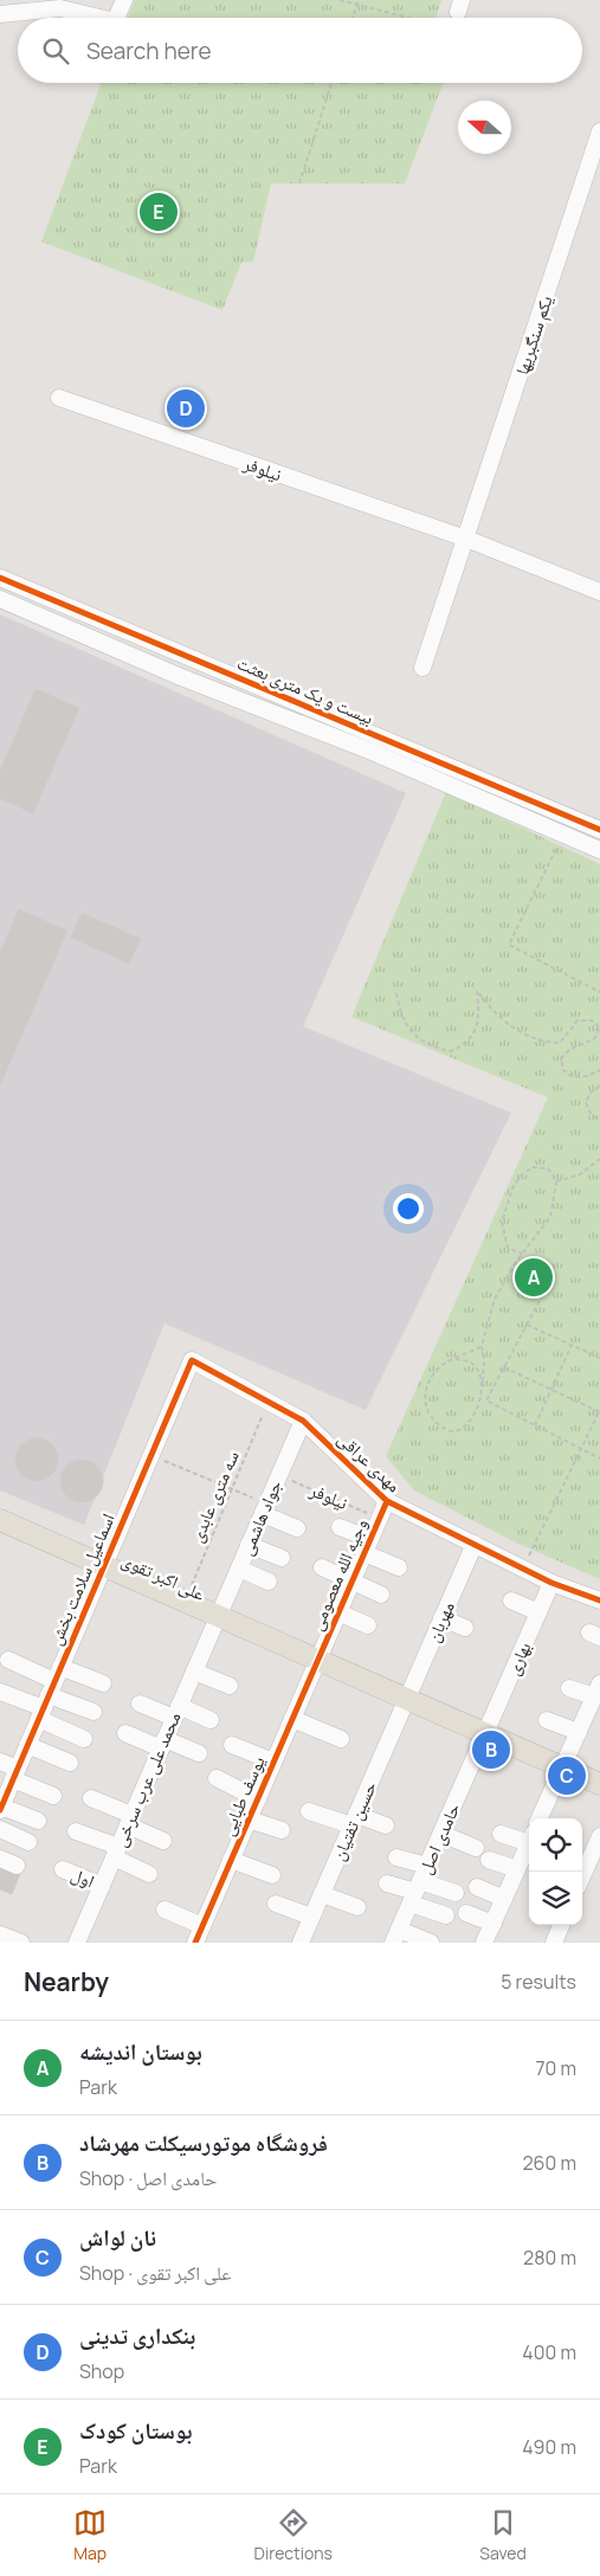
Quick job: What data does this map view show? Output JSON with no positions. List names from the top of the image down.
{
  "streets": {
    "main road": ["علی اکبر تقوی"],
    "street": [
      "یکم سنگبریها",
      "نیلوفر",
      "بیست و یک متری بعثت",
      "مهدی عراقی",
      "جواد هاشمی",
      "وجیه الله معصومی",
      "اسماعیل سلامت بخش",
      "مهربان",
      "بهاری",
      "محمد علی عرب سرخی",
      "یوسف طبایی",
      "حسین تفتیان",
      "حامدی اصل",
      "اول"
    ],
    "path": ["سه متری عابدی"]
  },
  "crossings": [
    ["یکم سنگبریها", "نیلوفر"],
    ["نیلوفر", "جواد هاشمی"],
    ["نیلوفر", "وجیه الله معصومی"],
    ["مهدی عراقی", "سه متری عابدی"],
    ["مهدی عراقی", "جواد هاشمی"],
    ["مهدی عراقی", "وجیه الله معصومی"],
    ["مهدی عراقی", "اسماعیل سلامت بخش"],
    ["مهدی عراقی", "مهربان"],
    ["مهدی عراقی", "بهاری"],
    ["سه متری عابدی", "علی اکبر تقوی"],
    ["جواد هاشمی", "علی اکبر تقوی"],
    ["جواد هاشمی", "محمد علی عرب سرخی"],
    ["وجیه الله معصومی", "علی اکبر تقوی"],
    ["وجیه الله معصومی", "یوسف طبایی"],
    ["علی اکبر تقوی", "اسماعیل سلامت بخش"],
    ["علی اکبر تقوی", "مهربان"],
    ["علی اکبر تقوی", "بهاری"],
    ["علی اکبر تقوی", "محمد علی عرب سرخی"],
    ["علی اکبر تقوی", "یوسف طبایی"],
    ["علی اکبر تقوی", "حسین تفتیان"],
    ["علی اکبر تقوی", "حامدی اصل"],
    ["مهربان", "حسین تفتیان"],
    ["بهاری", "حامدی اصل"],
    ["محمد علی عرب سرخی", "اول"]
  ],
  "north": "left",
  "page": {
    "search": "Search here",
    "pins": [
      "E",
      "D",
      "A",
      "B",
      "C"
    ],
    "heading": ["Nearby", "5 results"],
    "list": [
      {
        "mark": "A",
        "name": "بوستان اندیشه",
        "note": "Park",
        "value": "70 m"
      },
      {
        "mark": "B",
        "name": "فروشگاه موتورسیکلت مهرشاد",
        "note": "Shop · حامدی اصل",
        "value": "260 m"
      },
      {
        "mark": "C",
        "name": "نان لواش",
        "note": "Shop · علی اکبر تقوی",
        "value": "280 m"
      },
      {
        "mark": "D",
        "name": "بنکداری تدینی",
        "note": "Shop",
        "value": "400 m"
      },
      {
        "mark": "E",
        "name": "بوستان کودک",
        "note": "Park",
        "value": "490 m"
      }
    ],
    "nav": ["Map", "Directions", "Saved"]
  }
}
